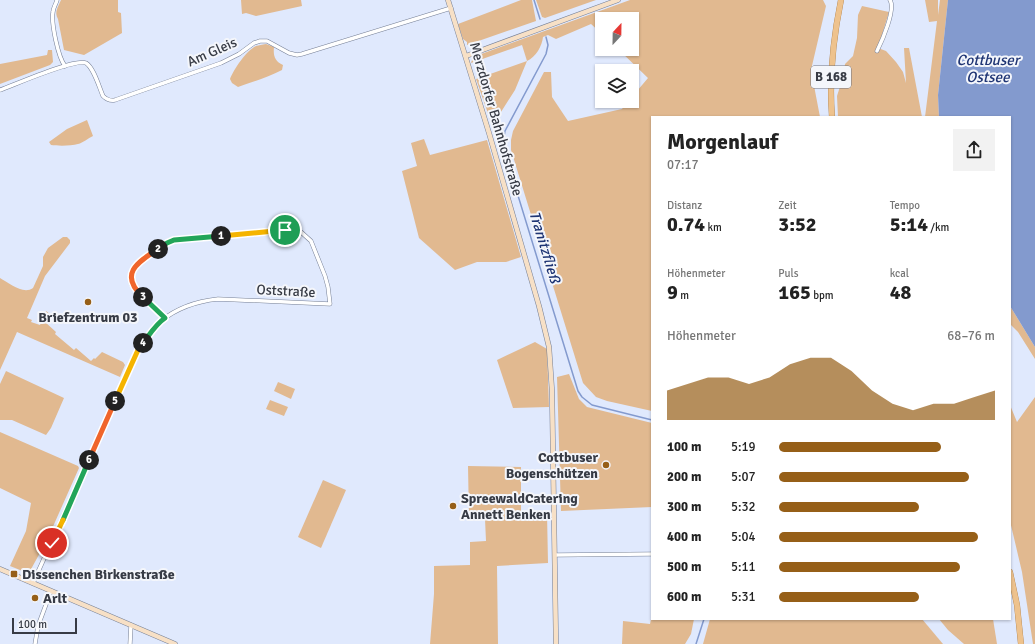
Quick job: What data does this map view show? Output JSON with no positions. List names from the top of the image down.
{
  "streets": {
    "main road": ["B 168"],
    "street": ["Am Gleis", "Merzdorfer Bahnhofstraße", "Oststraße"]
  },
  "crossings": [
    ["Am Gleis", "Merzdorfer Bahnhofstraße"]
  ],
  "water": ["Cottbuser Ostsee", "Tranitzfließ"],
  "places": {
    "other": [
      "Briefzentrum 03",
      "Cottbuser Bogenschützen",
      "SpreewaldCatering Annett Benken",
      "Arlt"
    ],
    "transit": ["Dissenchen Birkenstraße"]
  },
  "scale_bar": "100 m",
  "north": "top",
  "page": {
    "heading": ["Morgenlauf", "07:17"],
    "stats": [
      ["Distanz", "0.74 km"],
      ["Zeit", "3:52"],
      ["Tempo", "5:14 /km"],
      ["Höhenmeter", "9 m"],
      ["Puls", "165 bpm"],
      ["kcal", "48"]
    ],
    "pins": [
      "1",
      "2",
      "3",
      "4",
      "5",
      "6"
    ],
    "chart": ["Höhenmeter", "68–76 m"],
    "list": [
      {
        "name": "100 m",
        "note": "5:19"
      },
      {
        "name": "200 m",
        "note": "5:07"
      },
      {
        "name": "300 m",
        "note": "5:32"
      },
      {
        "name": "400 m",
        "note": "5:04"
      },
      {
        "name": "500 m",
        "note": "5:11"
      },
      {
        "name": "600 m",
        "note": "5:31"
      }
    ],
    "scale": "100 m"
  }
}
